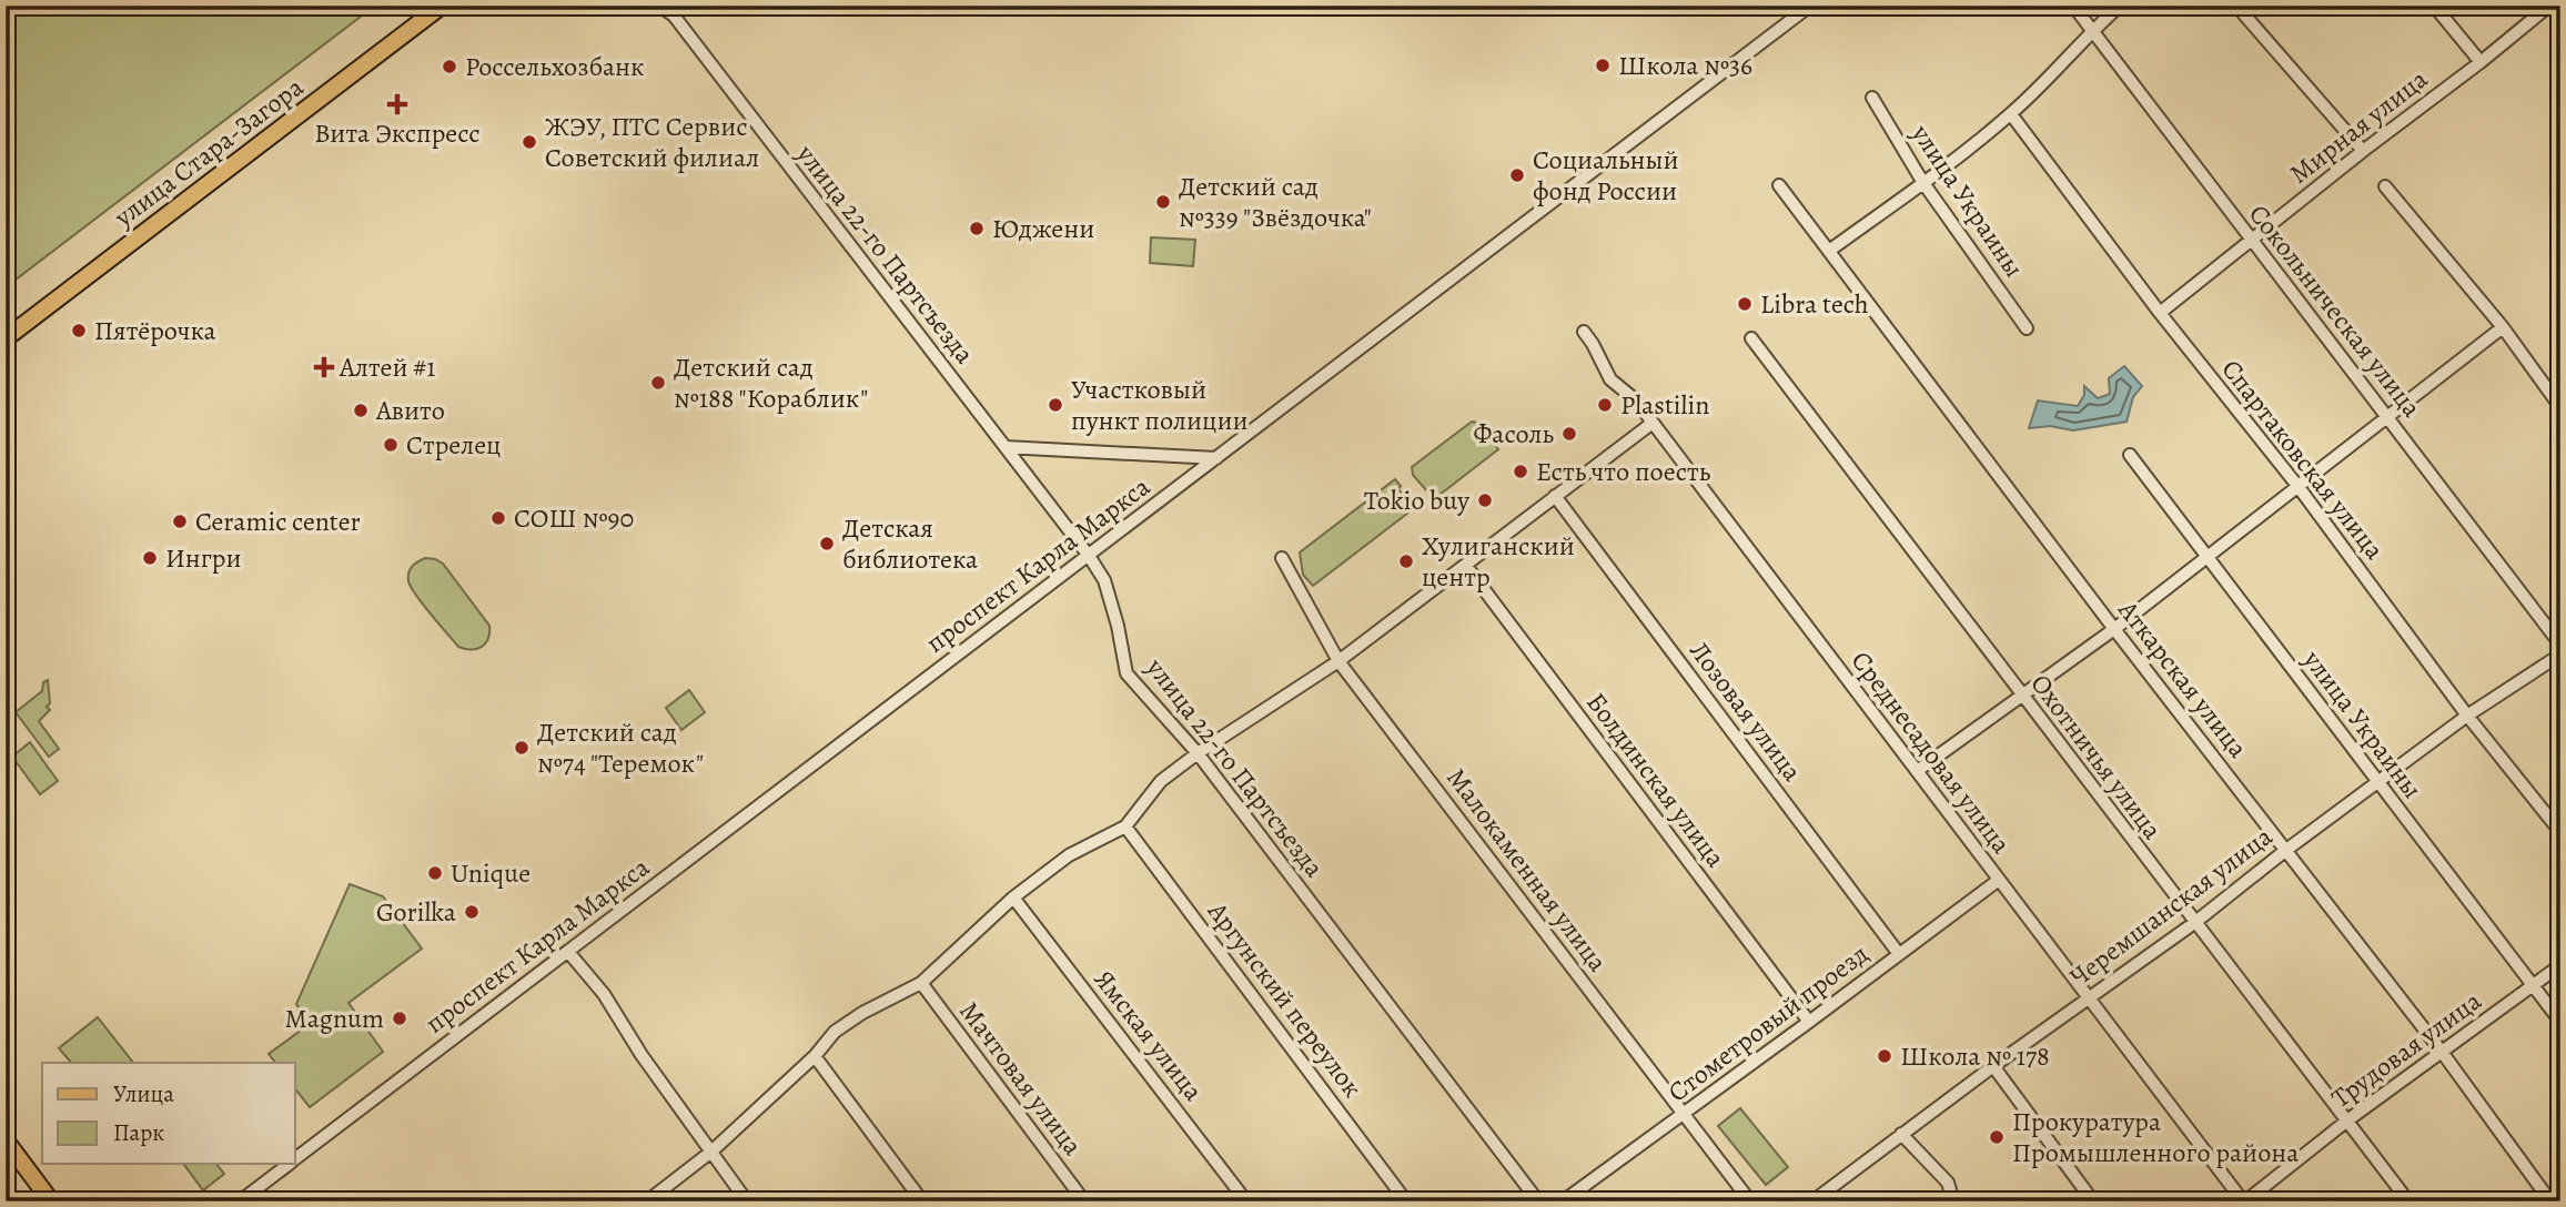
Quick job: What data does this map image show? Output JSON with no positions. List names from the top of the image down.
{
  "streets": {
    "main road": ["улица Стара-Загора"],
    "street": [
      "Мирная улица",
      "улица Украины",
      "улица 22-го Партсъезда",
      "Сокольническая улица",
      "Спартаковская улица",
      "проспект Карла Маркса",
      "Аткарская улица",
      "Лозовая улица",
      "Среднесадовая улица",
      "Охотничья улица",
      "Болдинская улица",
      "Малокаменная улица",
      "Черемшанская улица",
      "Аргунский переулок",
      "Стометровый проезд",
      "Ямская улица",
      "Трудовая улица",
      "Мачтовая улица"
    ]
  },
  "crossings": [
    ["Мирная улица", "Сокольническая улица"],
    ["Мирная улица", "Спартаковская улица"],
    ["улица Украины", "Черемшанская улица"],
    ["улица Украины", "Трудовая улица"],
    ["улица 22-го Партсъезда", "проспект Карла Маркса"],
    ["Спартаковская улица", "Черемшанская улица"],
    ["Аткарская улица", "Черемшанская улица"],
    ["Аткарская улица", "Трудовая улица"],
    ["Лозовая улица", "Стометровый проезд"],
    ["Среднесадовая улица", "Черемшанская улица"],
    ["Среднесадовая улица", "Стометровый проезд"],
    ["Среднесадовая улица", "Трудовая улица"],
    ["Охотничья улица", "Черемшанская улица"],
    ["Охотничья улица", "Трудовая улица"],
    ["Болдинская улица", "Стометровый проезд"],
    ["Малокаменная улица", "Стометровый проезд"]
  ],
  "places": {
    "other": [
      "Школа №36",
      "Россельхозбанк",
      "ЖЭУ, ПТС Сервис Советский филиал",
      "Социальный фонд России",
      "Детский сад №339 \"Звёздочка\"",
      "Юджени",
      "Libra tech",
      "Пятёрочка",
      "Детский сад №188 \"Кораблик\"",
      "Участковый пункт полиции",
      "Plastilin",
      "Авито",
      "Фасоль",
      "Стрелец",
      "Есть что поесть",
      "Tokio buy",
      "СОШ №90",
      "Ceramic center",
      "Детская библиотека",
      "Ингри",
      "Хулиганский центр",
      "Детский сад №74 \"Теремок\"",
      "Unique",
      "Gorilka",
      "Magnum",
      "Школа № 178",
      "Прокуратура Промышленного района"
    ],
    "health": ["Вита Экспресс", "Алтей #1"]
  },
  "legend": ["Улица", "Парк"]
}
